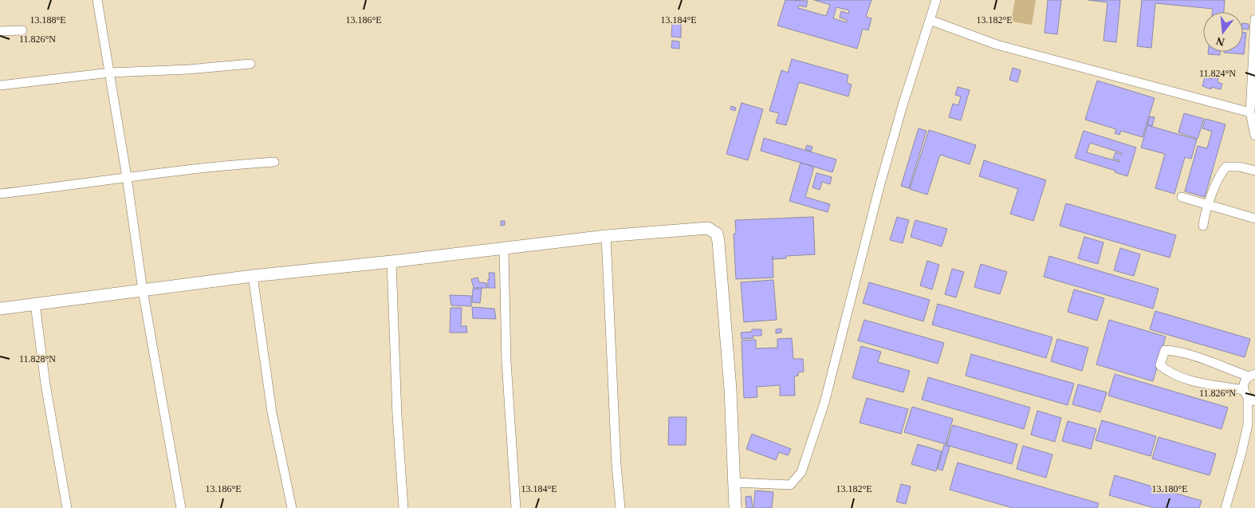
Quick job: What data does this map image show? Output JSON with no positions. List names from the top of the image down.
{
  "north": "bottom",
  "coordinates": [
    "13.188°E",
    "13.186°E",
    "13.184°E",
    "13.182°E",
    "11.826°N",
    "11.824°N",
    "11.828°N",
    "13.180°E"
  ]
}
